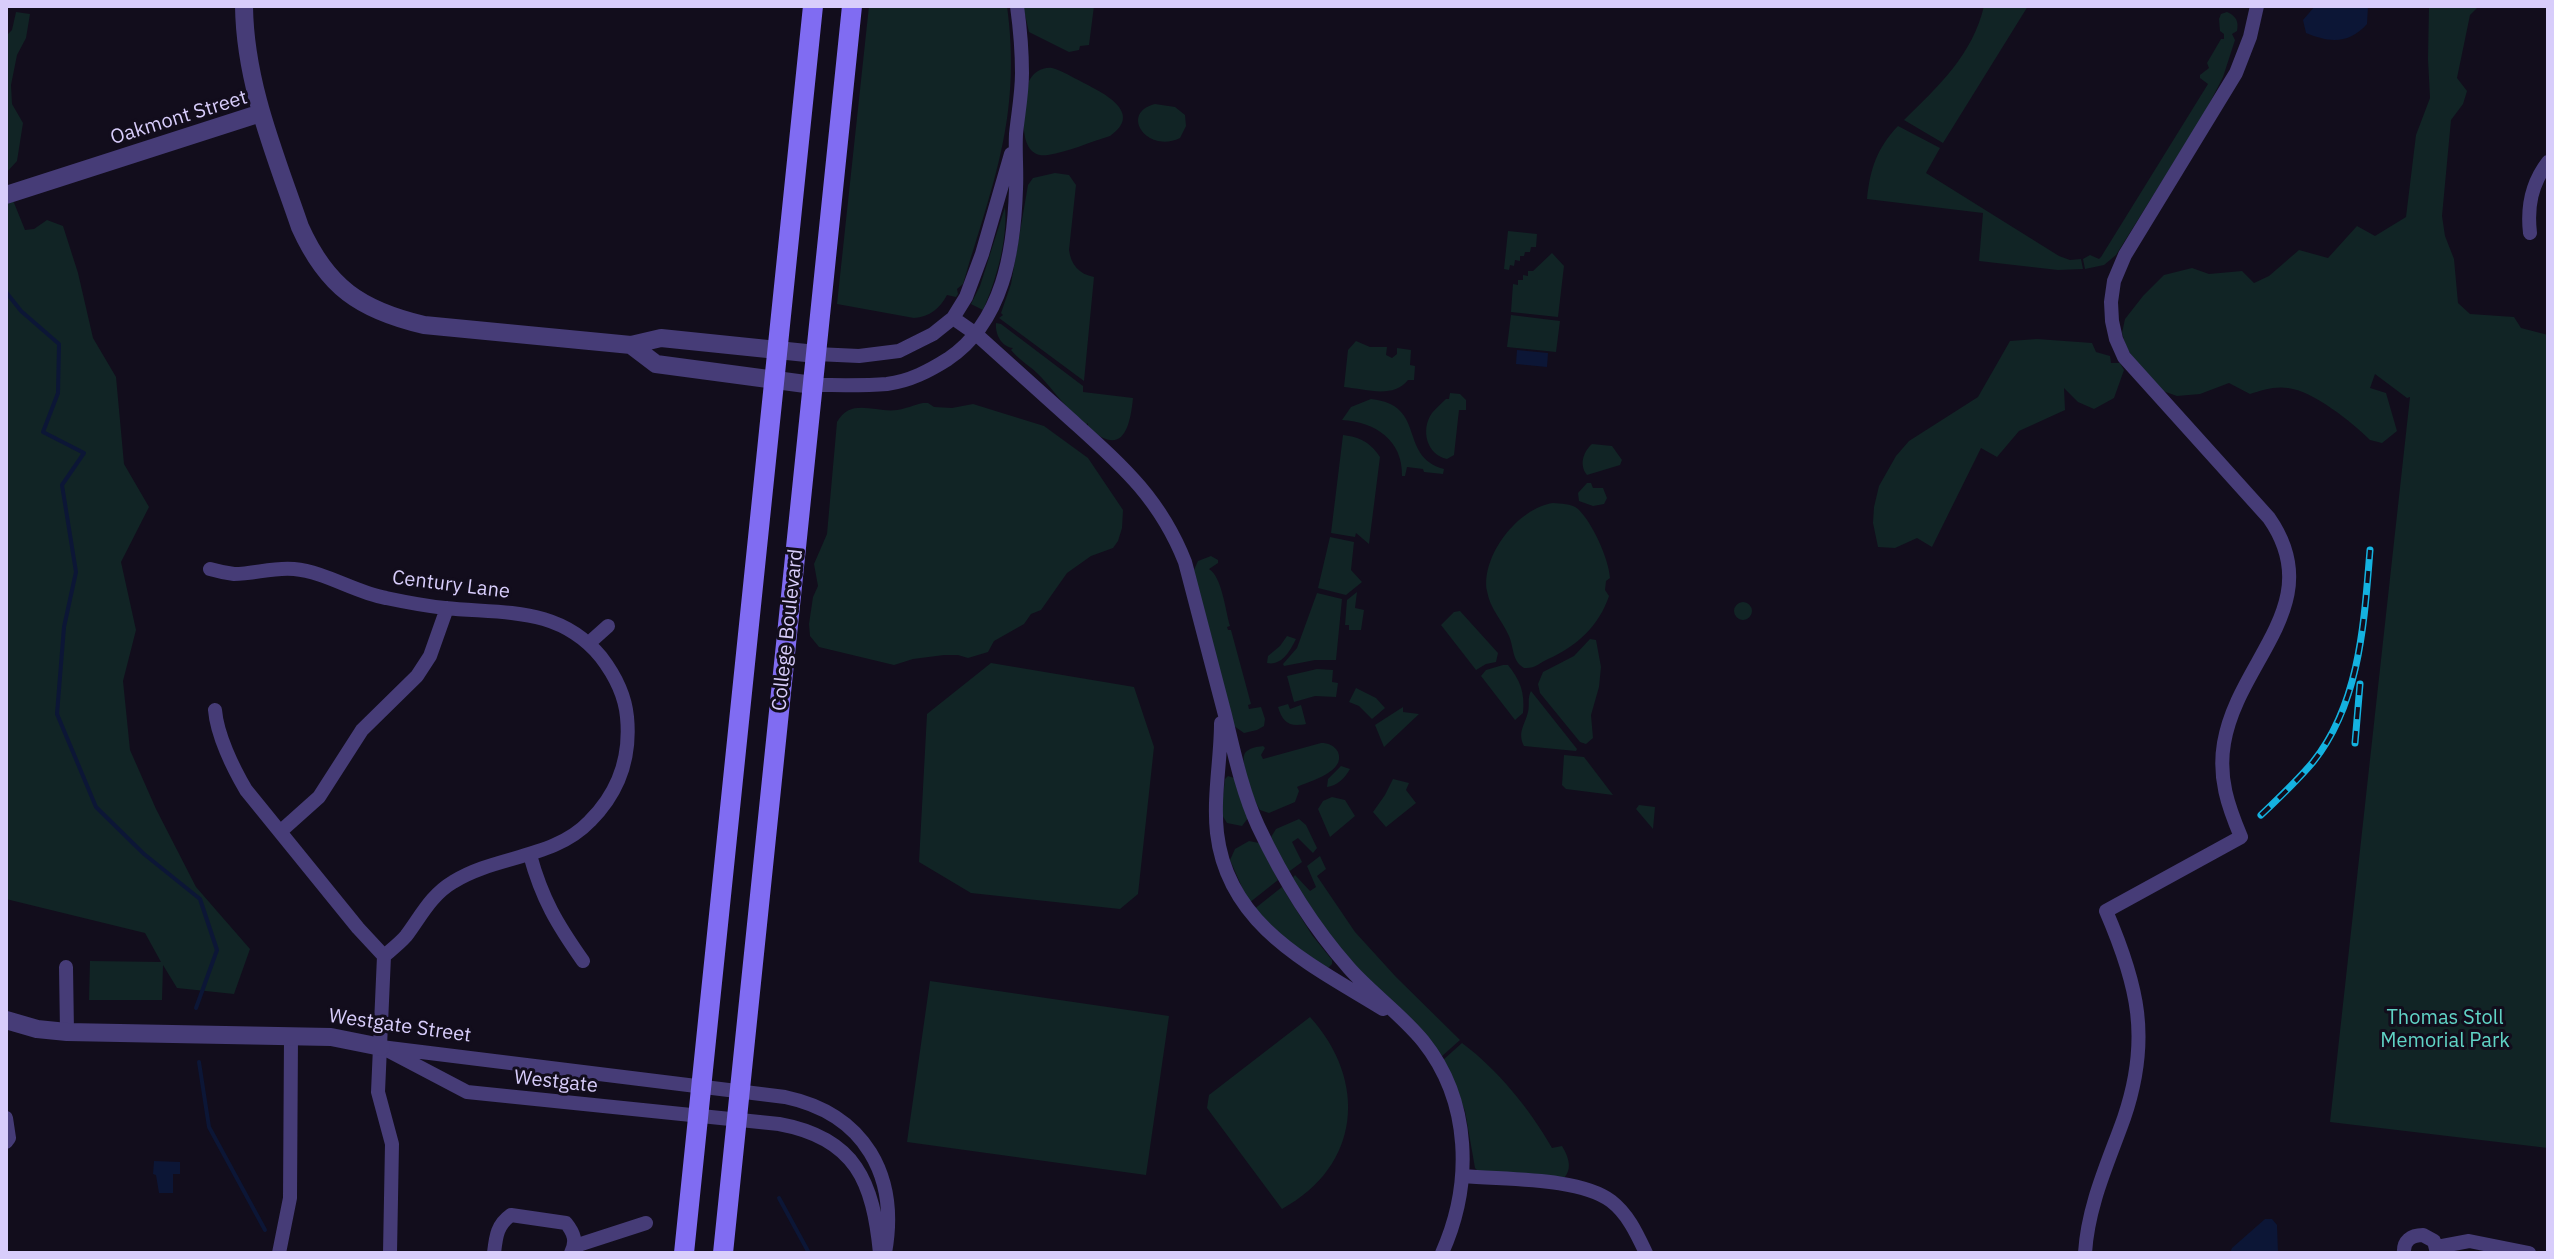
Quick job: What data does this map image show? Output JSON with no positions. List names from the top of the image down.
{
  "streets": {
    "main road": ["College Boulevard"],
    "street": [
      "Oakmont Street",
      "Century Lane",
      "Westgate Street",
      "Westgate"
    ]
  },
  "crossings": [
    ["Oakmont Street", "College Boulevard"],
    ["College Boulevard", "Westgate Street"],
    ["College Boulevard", "Westgate"],
    ["Westgate Street", "Westgate"]
  ],
  "parks": ["Thomas Stoll Memorial Park"]
}
